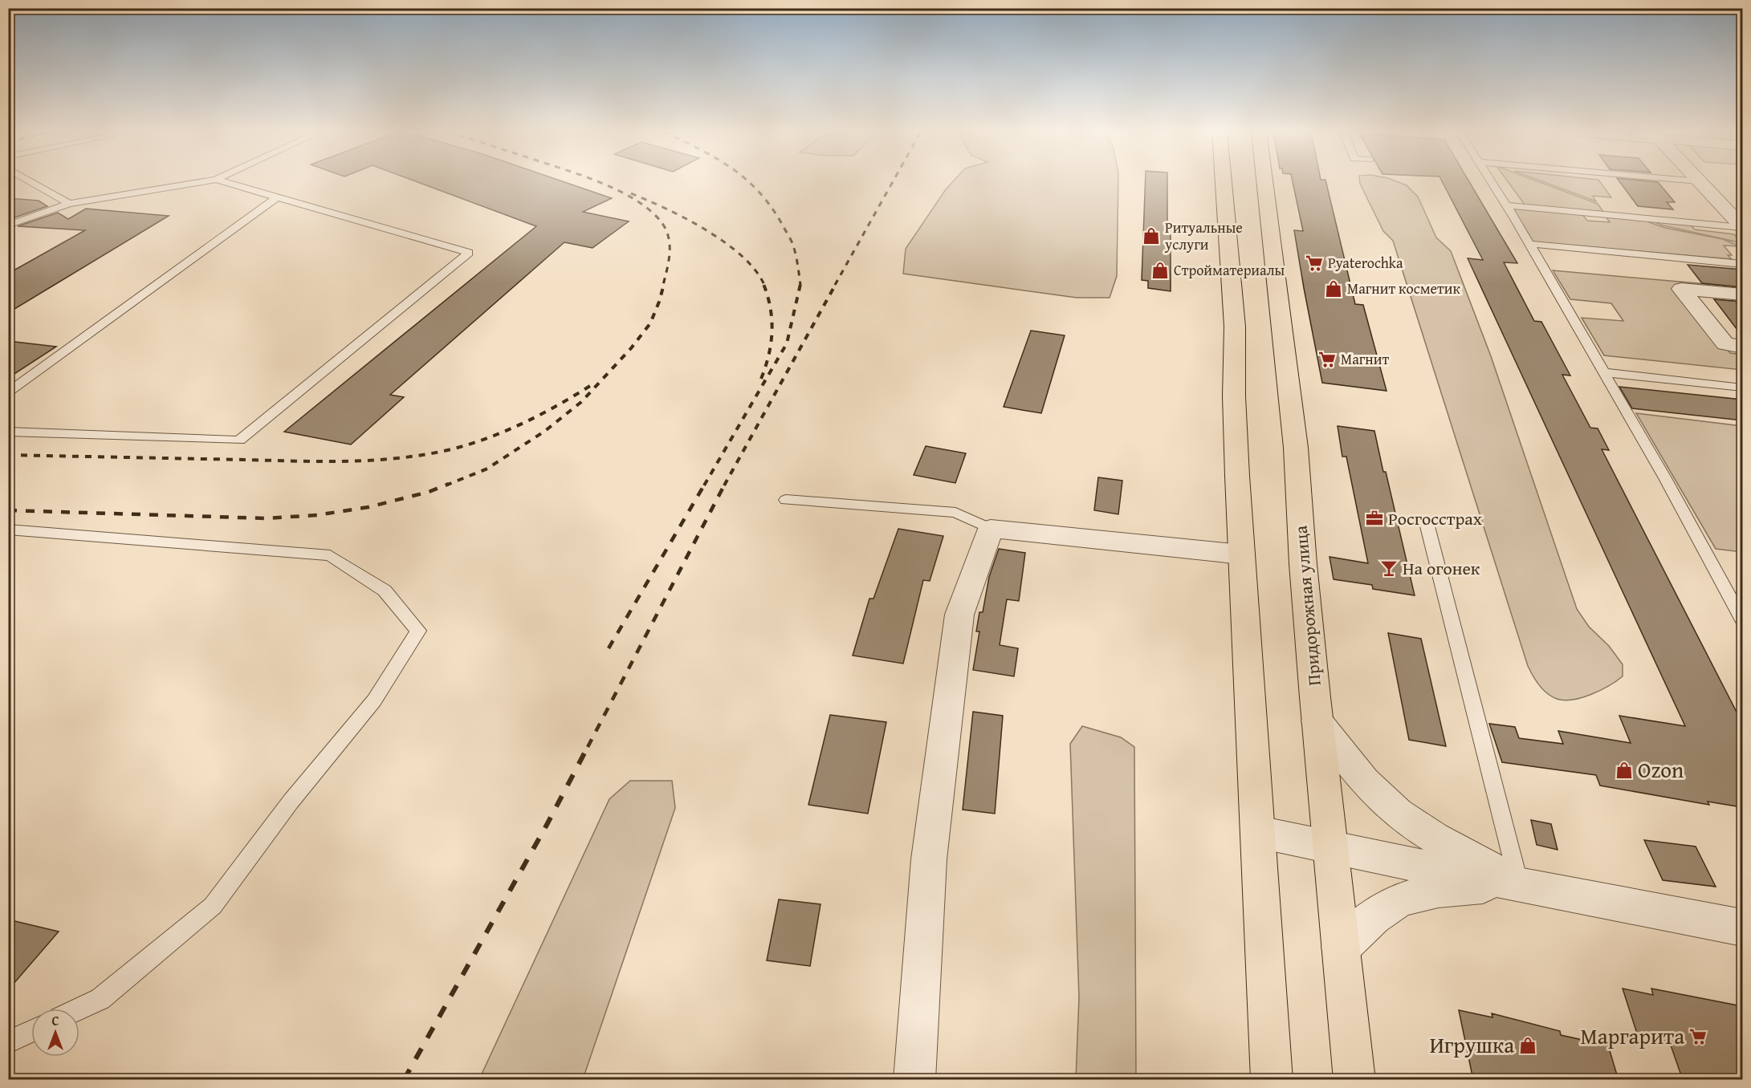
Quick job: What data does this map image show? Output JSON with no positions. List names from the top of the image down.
{
  "streets": {
    "main road": ["Придорожная улица"]
  },
  "places": {
    "shop": [
      "Ритуальные услуги",
      "Стройматериалы",
      "Магнит косметик",
      "Ozon",
      "Игрушка"
    ],
    "supermarket": ["Pyaterochka", "Магнит", "Маргарита"],
    "office": ["Росгосстрах"],
    "bar": ["На огонек"]
  },
  "north": "top"
}
